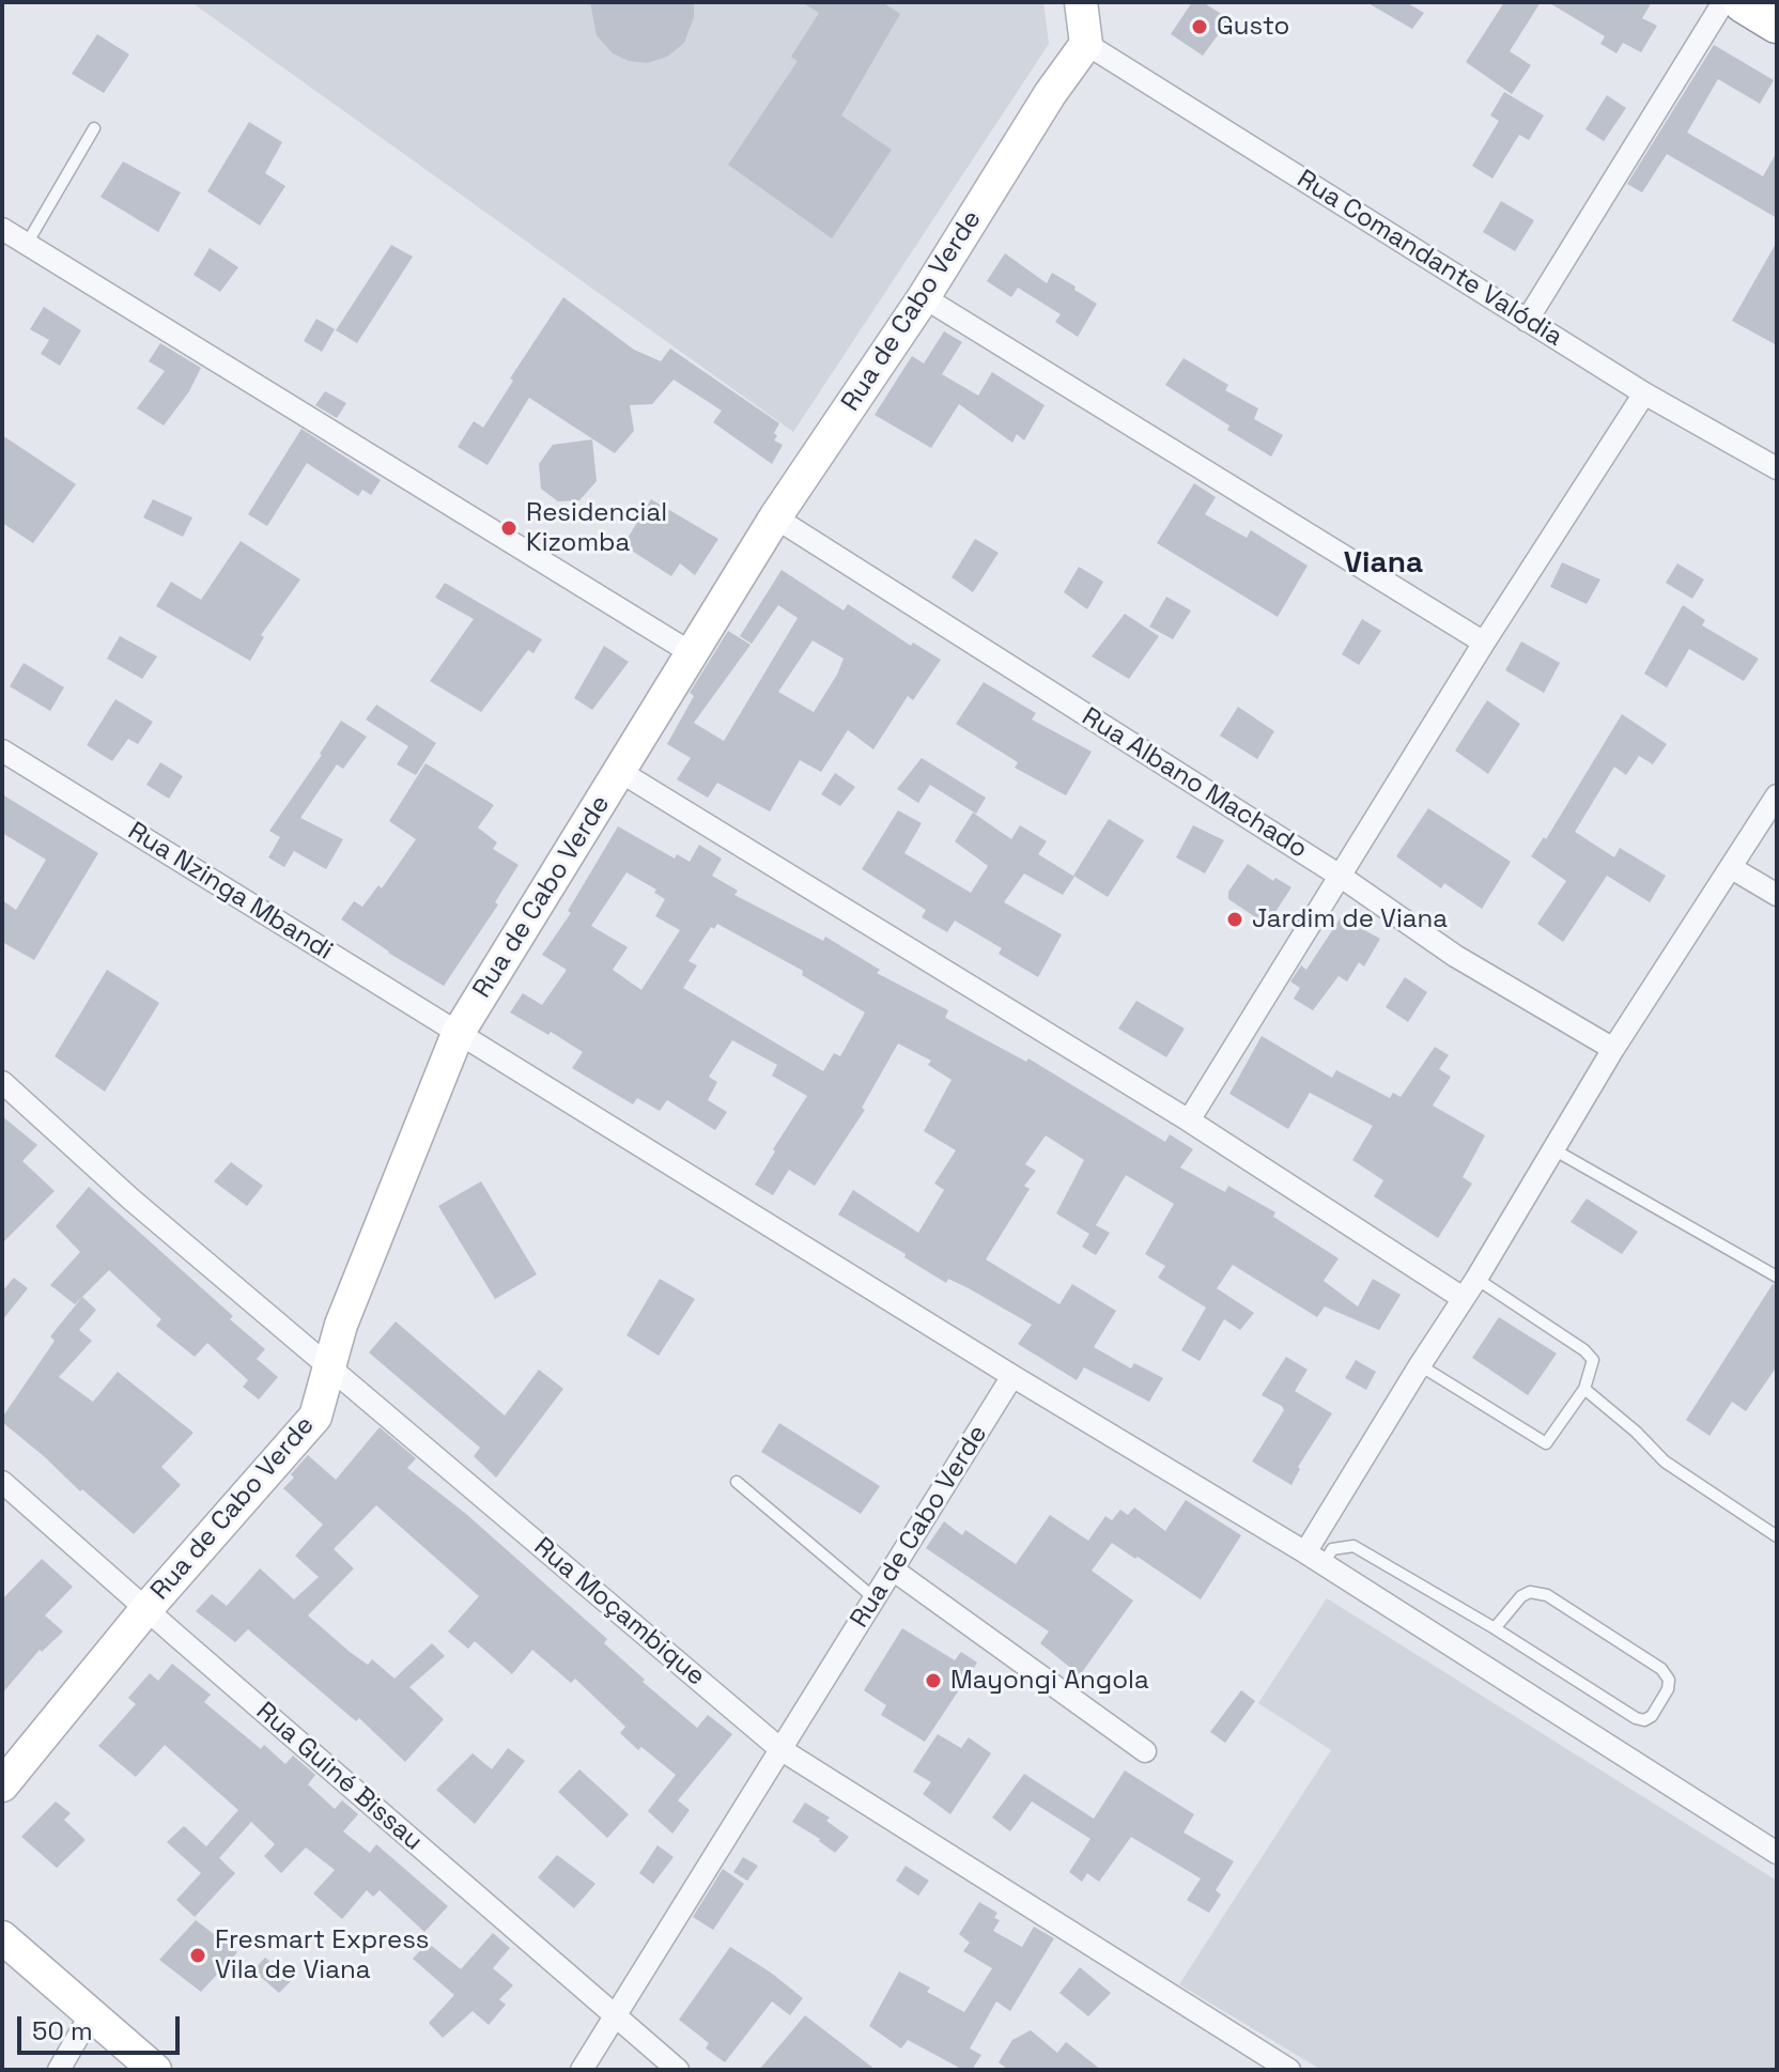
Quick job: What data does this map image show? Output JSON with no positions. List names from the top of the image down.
{
  "streets": {
    "main road": ["Rua de Cabo Verde"],
    "street": [
      "Rua Comandante Valódia",
      "Rua Albano Machado",
      "Rua Nzinga Mbandi",
      "Rua Moçambique",
      "Rua Guiné Bissau"
    ]
  },
  "crossings": [
    ["Rua Comandante Valódia", "Rua de Cabo Verde"],
    ["Rua de Cabo Verde", "Rua Albano Machado"],
    ["Rua de Cabo Verde", "Rua Nzinga Mbandi"],
    ["Rua de Cabo Verde", "Rua Moçambique"],
    ["Rua de Cabo Verde", "Rua Guiné Bissau"]
  ],
  "districts": ["Viana"],
  "places": [
    "Gusto",
    "Residencial Kizomba",
    "Jardim de Viana",
    "Mayongi Angola",
    "Fresmart Express Vila de Viana"
  ],
  "scale_bar": "50 m"
}
